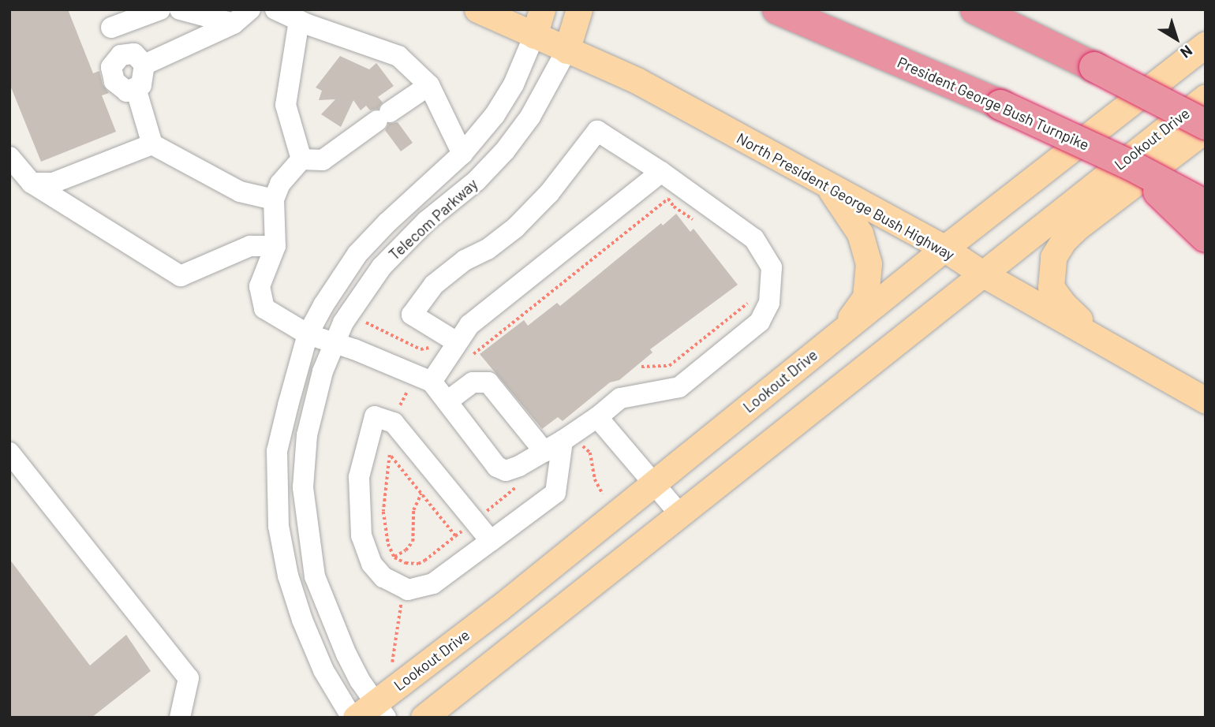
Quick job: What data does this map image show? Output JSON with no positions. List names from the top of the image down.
{
  "streets": {
    "highway": ["President George Bush Turnpike"],
    "main road": ["Lookout Drive", "North President George Bush Highway", "Telecom Parkway"]
  },
  "crossings": [
    ["Lookout Drive", "North President George Bush Highway"],
    ["Lookout Drive", "Telecom Parkway"],
    ["North President George Bush Highway", "Telecom Parkway"]
  ],
  "north": "bottom right"
}
